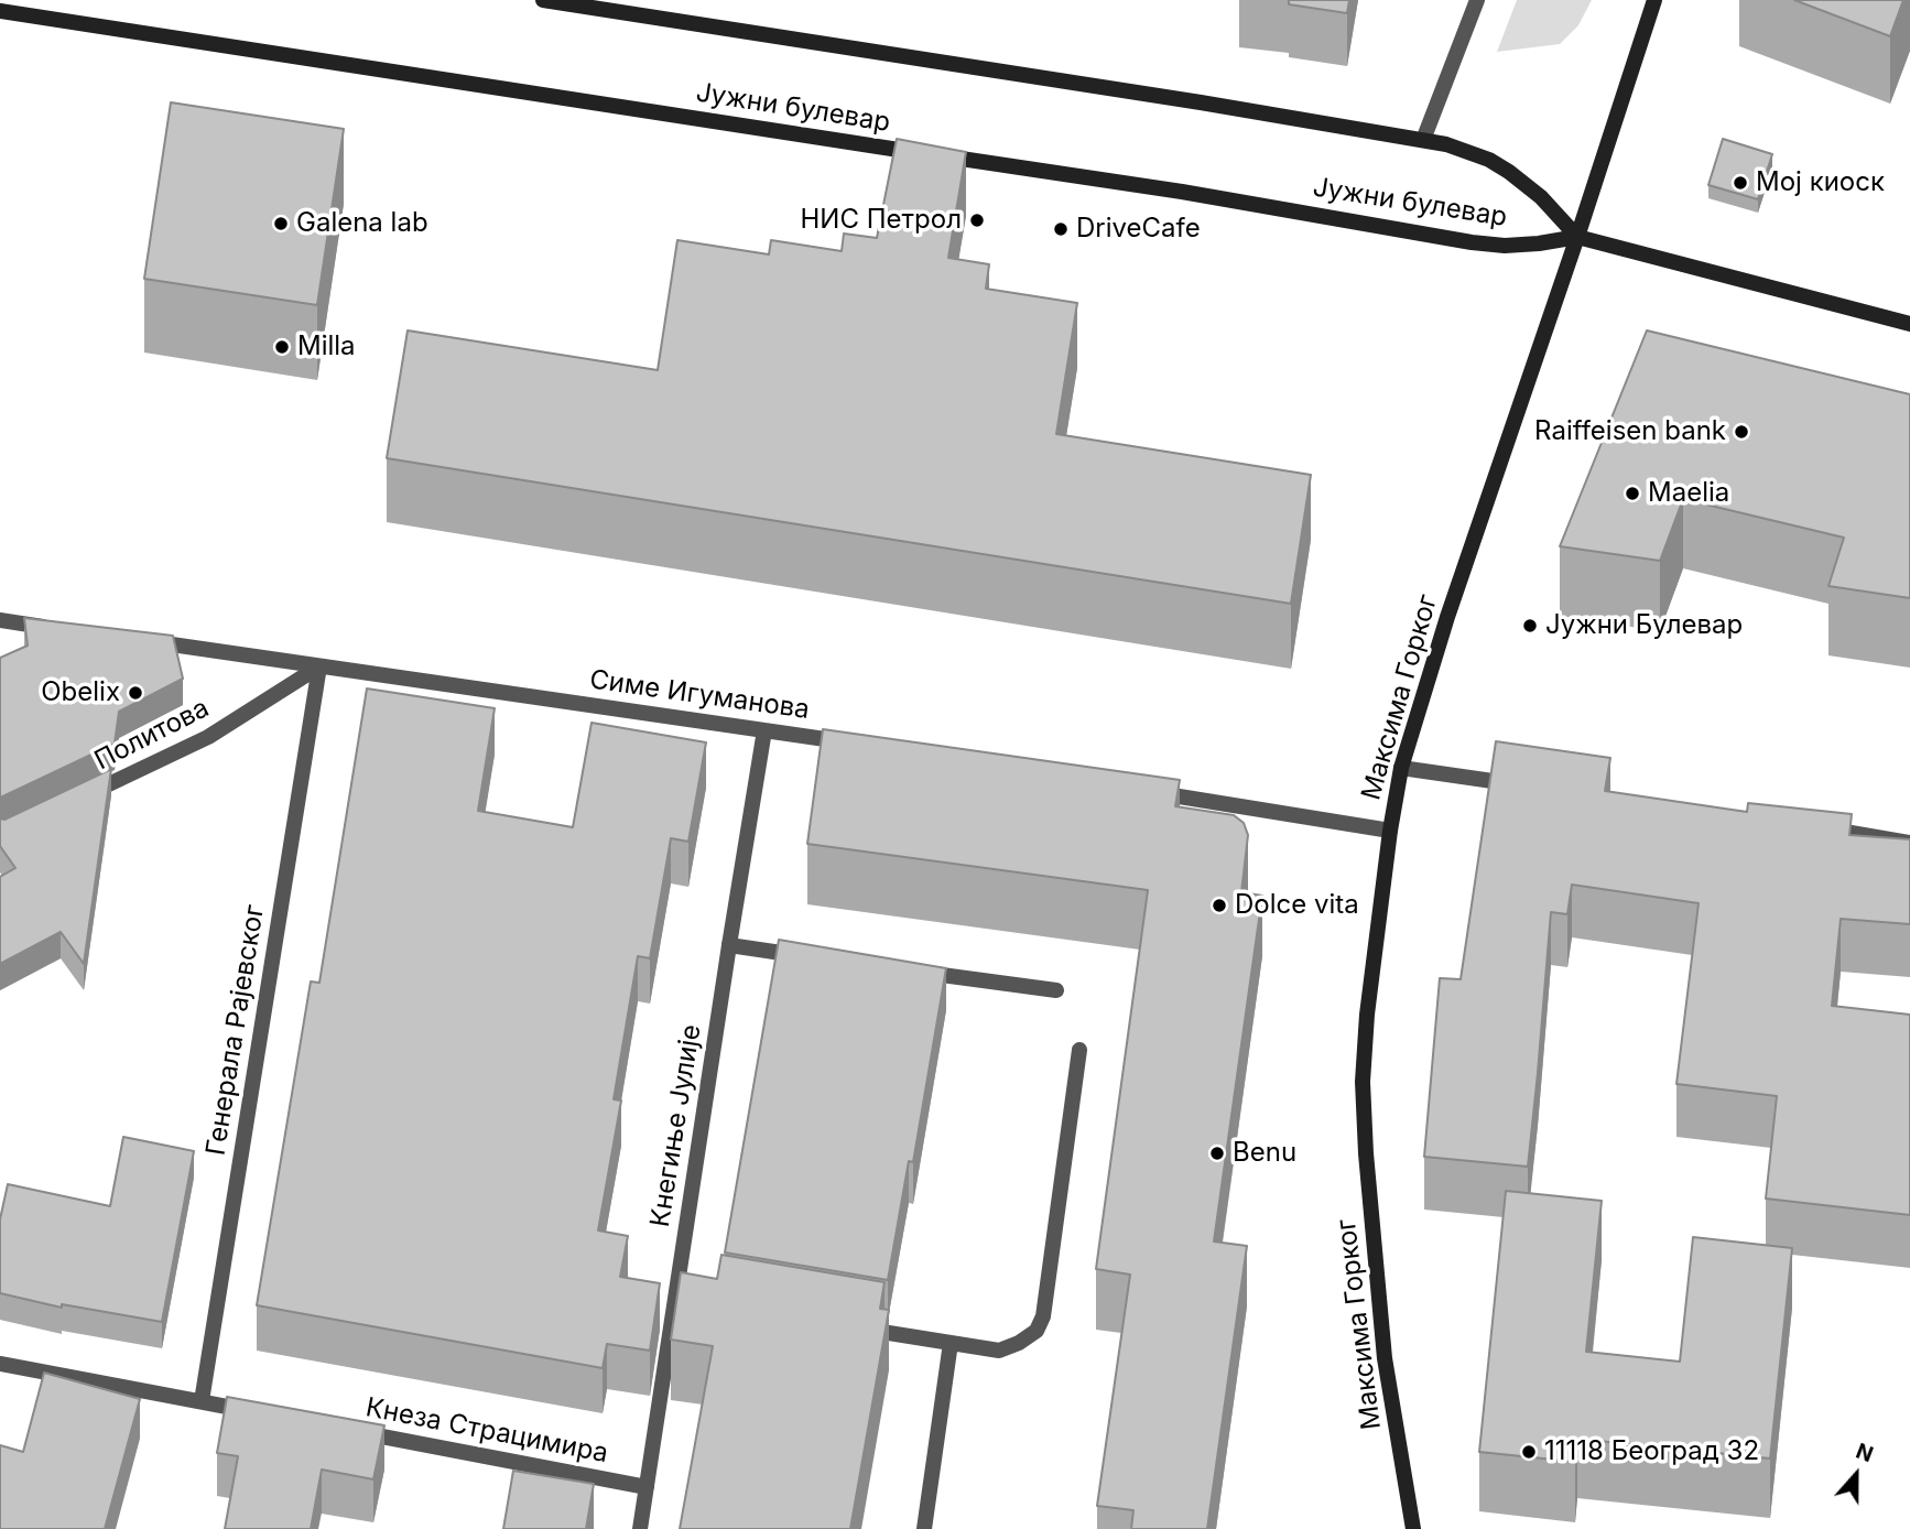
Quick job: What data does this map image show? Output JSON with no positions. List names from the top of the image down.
{
  "streets": {
    "main road": ["Јужни булевар", "Максима Горког"],
    "street": [
      "Симе Игуманова",
      "Политова",
      "Генерала Рајевског",
      "Кнегиње Јулије",
      "Кнеза Страцимира"
    ]
  },
  "crossings": [
    ["Јужни булевар", "Максима Горког"],
    ["Симе Игуманова", "Политова"],
    ["Симе Игуманова", "Генерала Рајевског"],
    ["Симе Игуманова", "Кнегиње Јулије"],
    ["Политова", "Генерала Рајевског"],
    ["Кнегиње Јулије", "Кнеза Страцимира"]
  ],
  "places": [
    "Мој киоск",
    "НИС Петрол",
    "Galena lab",
    "DriveCafe",
    "Milla",
    "Raiffeisen bank",
    "Maelia",
    "Јужни Булевар",
    "Obelix",
    "Dolce vita",
    "Benu",
    "11118 Београд 32"
  ],
  "north": "top"
}
